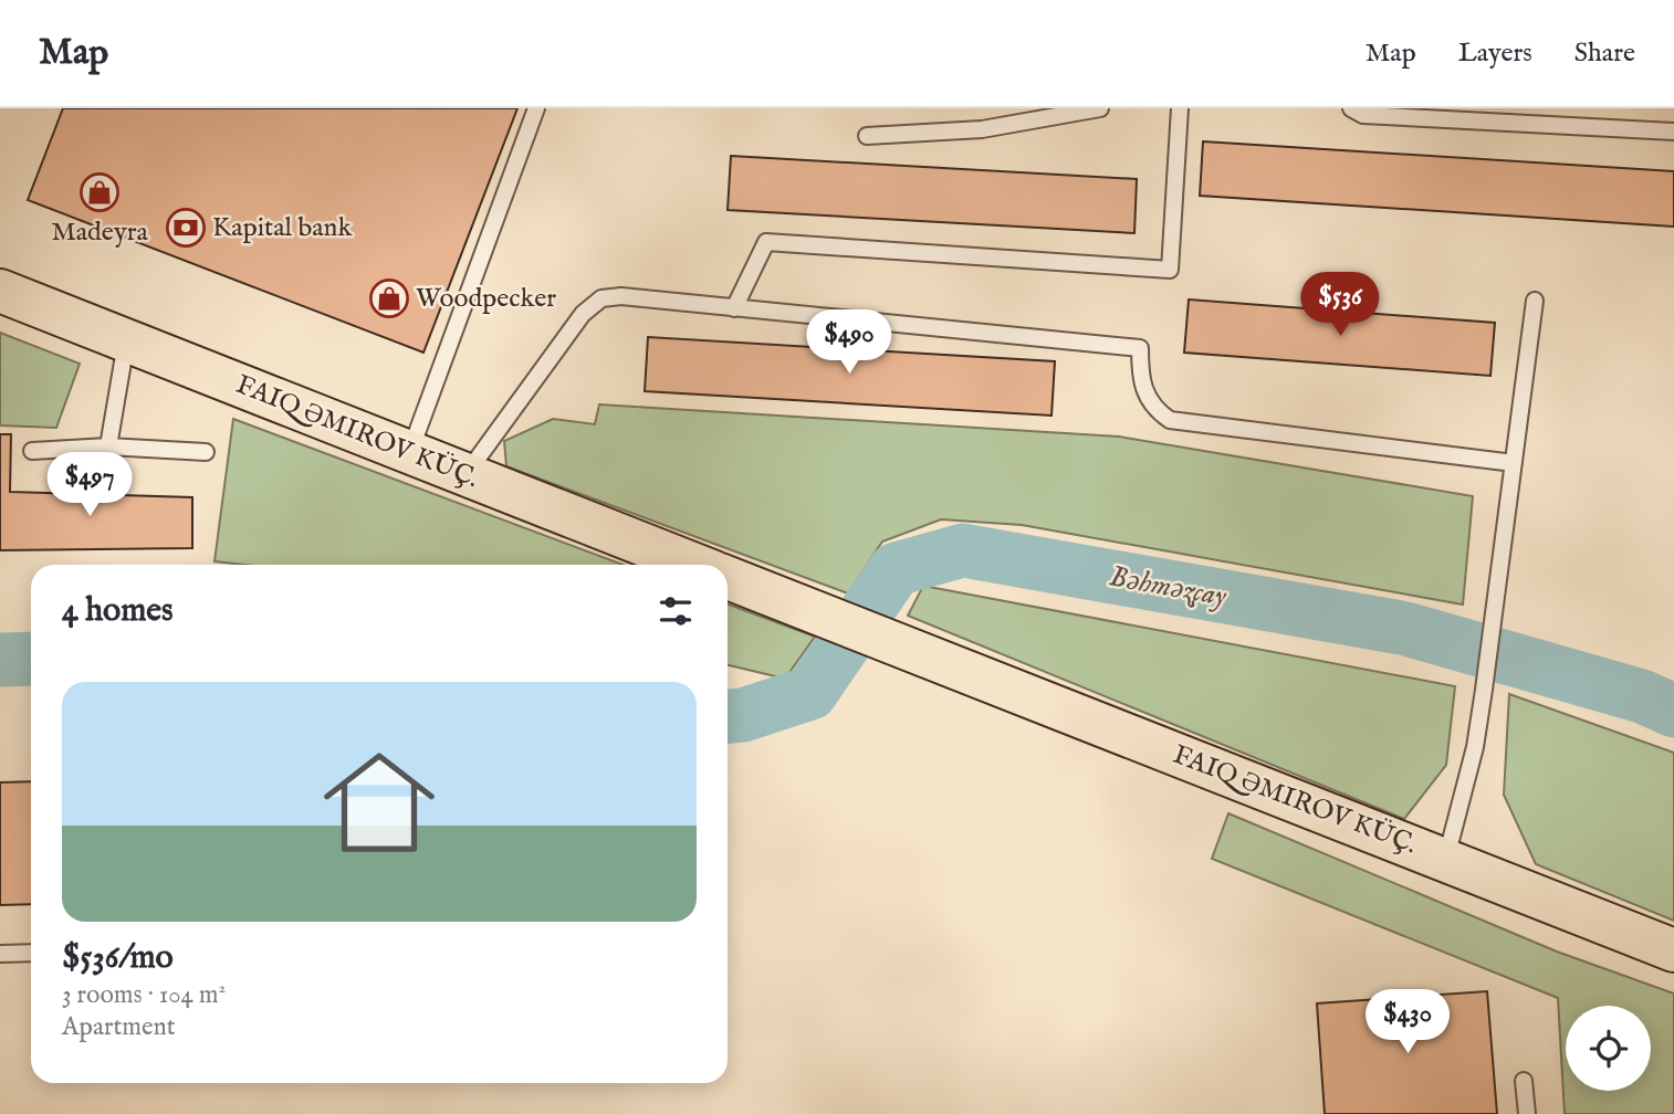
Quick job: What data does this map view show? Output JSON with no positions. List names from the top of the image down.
{
  "streets": {
    "highway": ["FAIQ ƏMIROV KÜÇ."]
  },
  "water": ["Bəhməzçay"],
  "places": {
    "shop": ["Madeyra", "Woodpecker"],
    "bank": ["Kapital bank"]
  },
  "page": {
    "header": "Map",
    "nav": ["Map", "Layers", "Share"],
    "price": [
      "$536",
      "$490",
      "$497",
      "$430"
    ],
    "heading": "4 homes",
    "list": [
      {
        "name": "$536/mo",
        "note": "3 rooms · 104 m² · Apartment"
      }
    ]
  }
}
